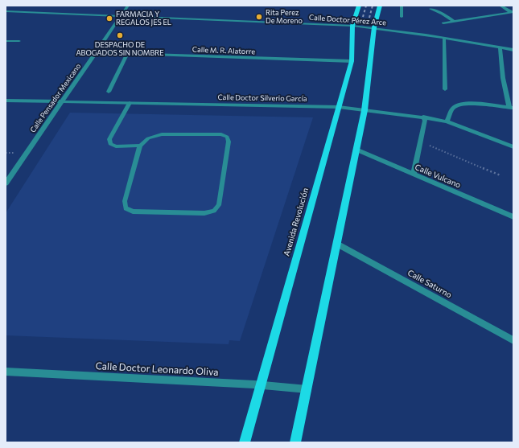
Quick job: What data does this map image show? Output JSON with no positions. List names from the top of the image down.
{
  "streets": {
    "main road": ["Avenida Revolución"],
    "street": [
      "Calle Doctor Pérez Arce",
      "Calle M. R. Alatorre",
      "Calle Pensador Mexicano",
      "Calle Doctor Silverio García",
      "Calle Vulcano",
      "Calle Saturno",
      "Calle Doctor Leonardo Oliva"
    ]
  },
  "crossings": [
    ["Calle Doctor Pérez Arce", "Calle Pensador Mexicano"],
    ["Calle Doctor Pérez Arce", "Avenida Revolución"],
    ["Calle M. R. Alatorre", "Calle Pensador Mexicano"],
    ["Calle M. R. Alatorre", "Avenida Revolución"],
    ["Calle Pensador Mexicano", "Calle Doctor Silverio García"],
    ["Calle Doctor Silverio García", "Avenida Revolución"],
    ["Avenida Revolución", "Calle Doctor Leonardo Oliva"]
  ],
  "places": ["Rita Perez De Moreno", "FARMACIA Y REGALOS JES EL", "DESPACHO DE ABOGADOS SIN NOMBRE"]
}
